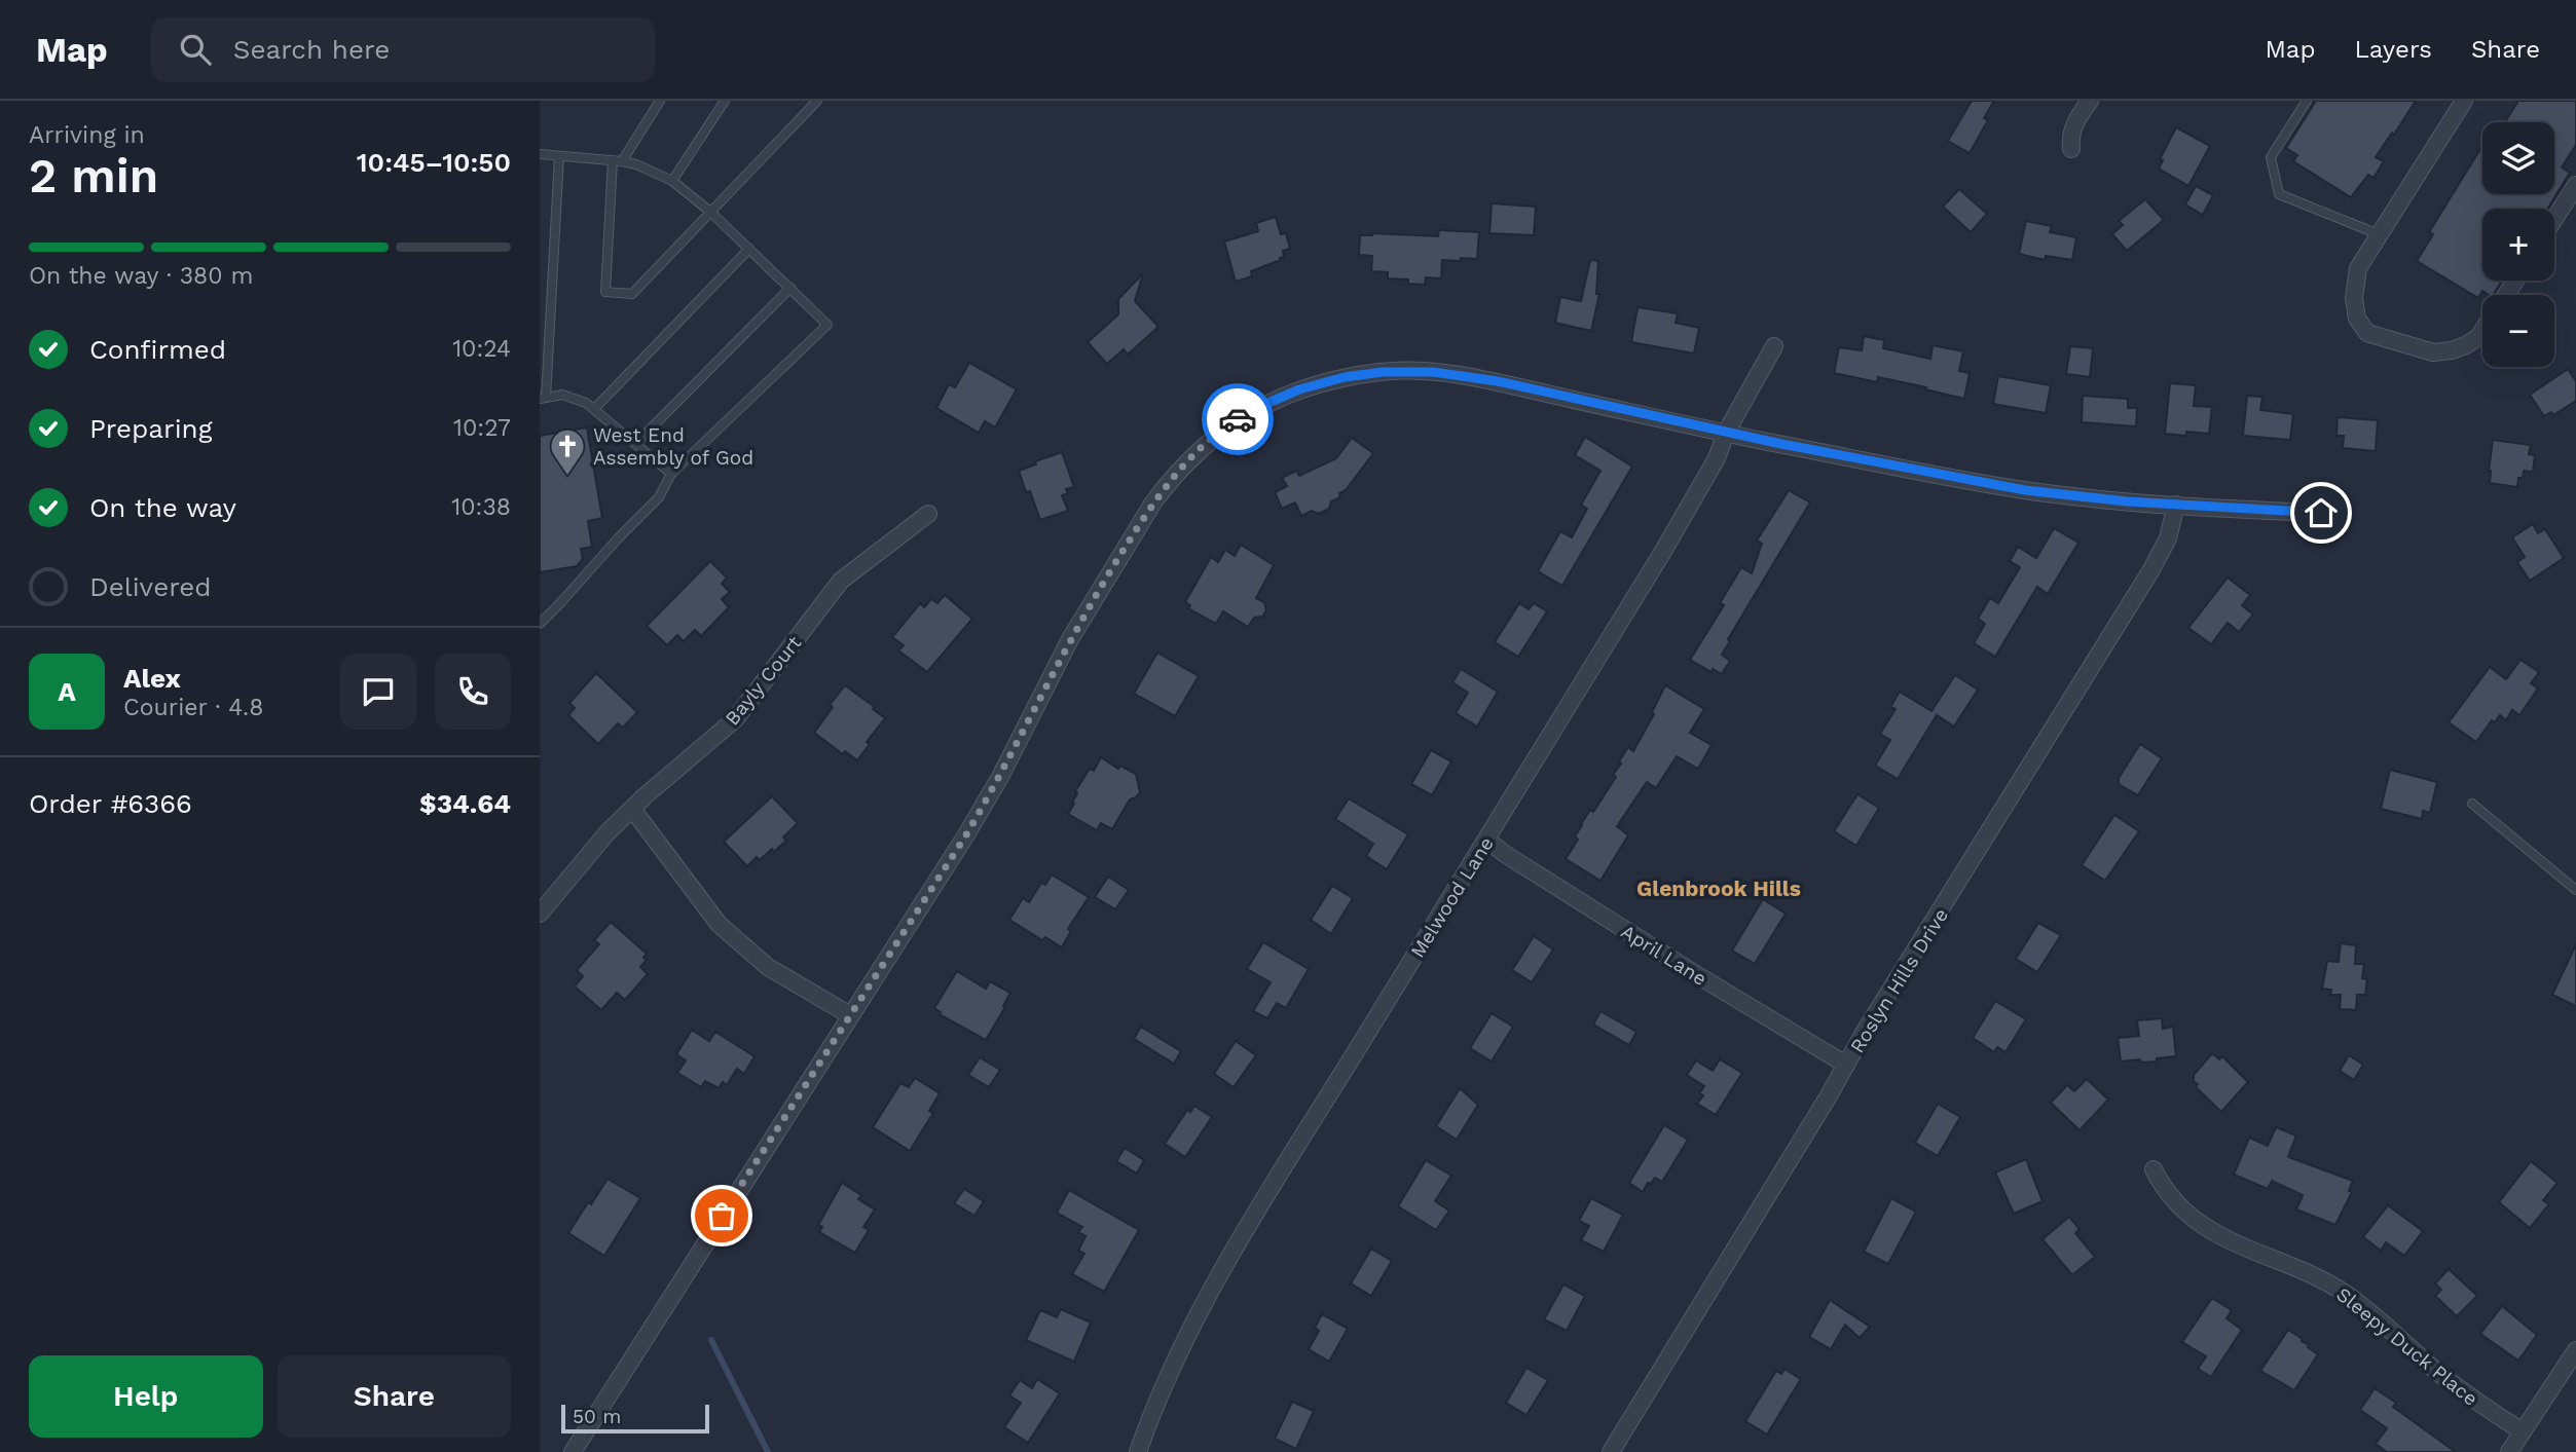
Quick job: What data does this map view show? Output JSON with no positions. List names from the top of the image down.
{
  "streets": {
    "street": [
      "Bayly Court",
      "Melwood Lane",
      "April Lane",
      "Roslyn Hills Drive",
      "Sleepy Duck Place"
    ]
  },
  "crossings": [
    ["Melwood Lane", "April Lane"],
    ["April Lane", "Roslyn Hills Drive"]
  ],
  "districts": ["Glenbrook Hills"],
  "places": {
    "church": ["West End Assembly of God"]
  },
  "scale_bar": "50 m",
  "page": {
    "header": "Map",
    "search": "Search here",
    "nav": ["Map", "Layers", "Share"],
    "heading": ["2 min", "Arriving in", "10:45–10:50"],
    "panel": [
      "Alex",
      "Courier · 4.8",
      "Order #6366",
      "$34.64"
    ],
    "map_buttons": ["+", "−"],
    "bar": "On the way · 380 m",
    "list": [
      ["Confirmed", "10:24"],
      ["Preparing", "10:27"],
      ["On the way", "10:38"],
      "Delivered"
    ],
    "round": "A",
    "buttons": ["Help", "Share"],
    "scale": "50 m"
  }
}
